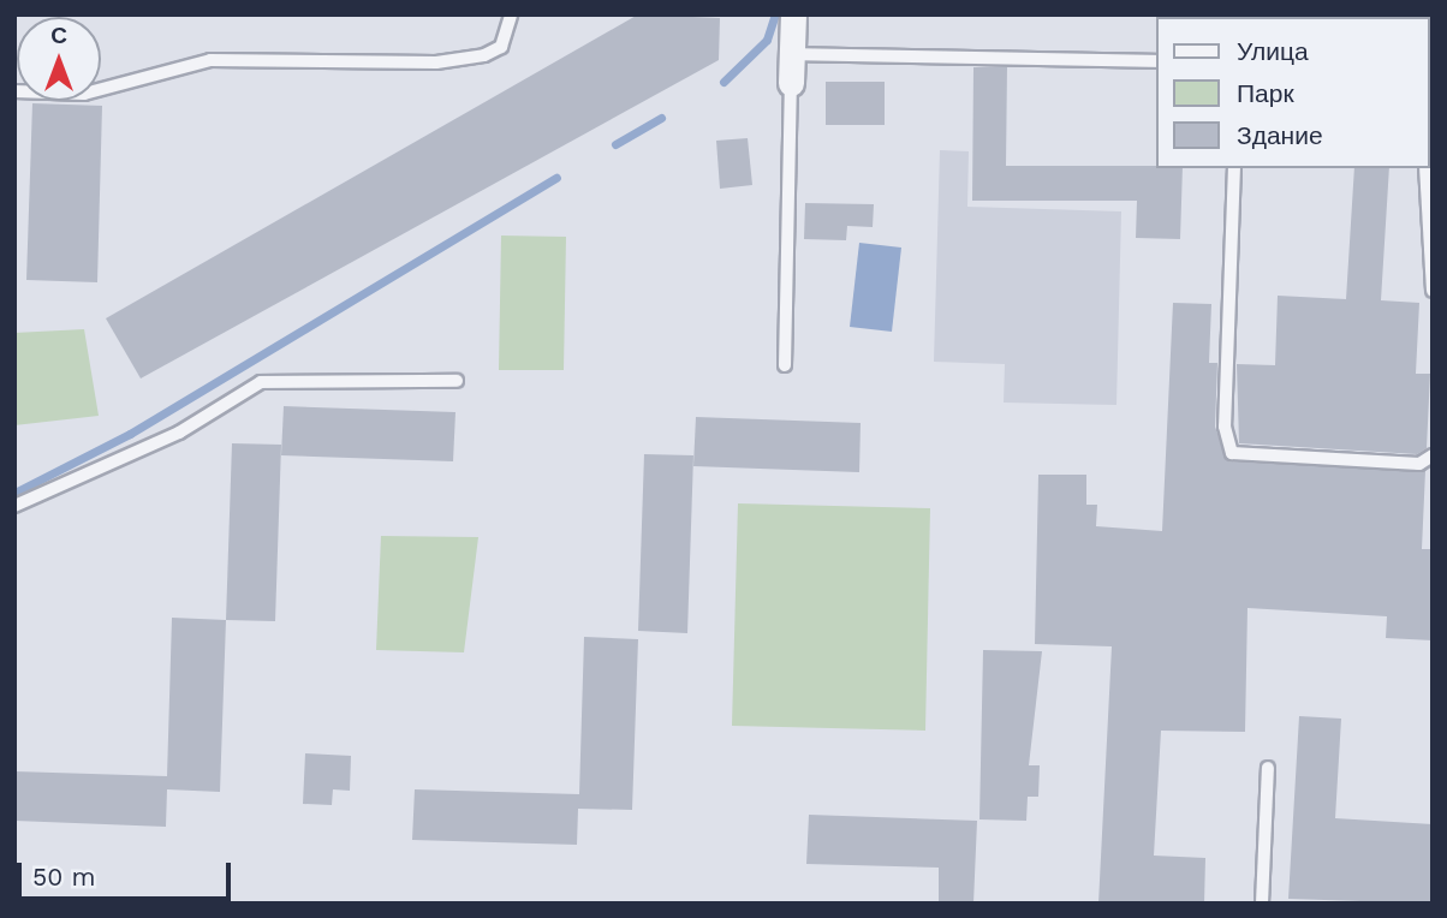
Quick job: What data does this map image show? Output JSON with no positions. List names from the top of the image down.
{
  "legend": ["Улица", "Парк", "Здание"],
  "scale_bar": "50 m",
  "north": "top"
}
